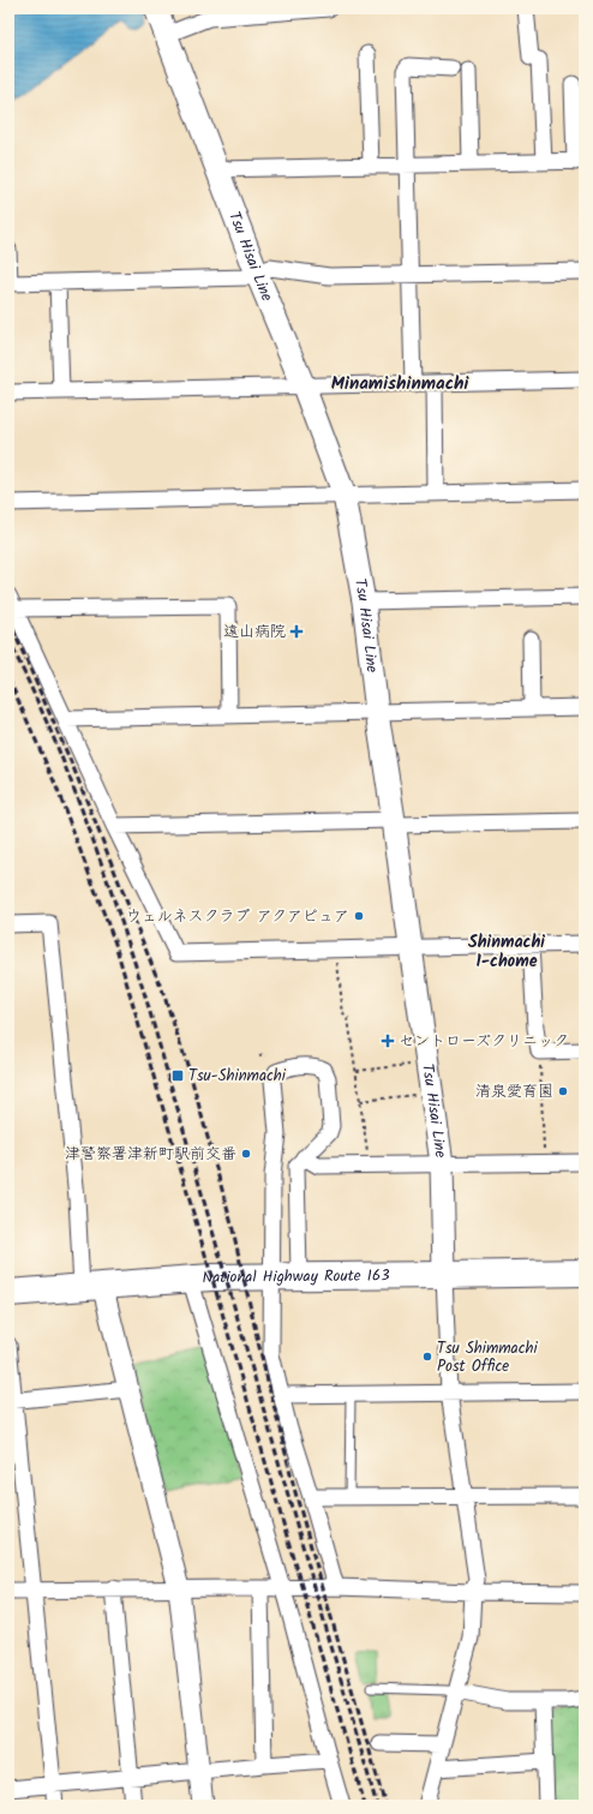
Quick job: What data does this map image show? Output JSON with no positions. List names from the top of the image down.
{
  "streets": {
    "highway": ["National Highway Route 163"],
    "main road": ["Tsu Hisai Line"]
  },
  "crossings": [
    ["Tsu Hisai Line", "National Highway Route 163"]
  ],
  "districts": ["Minamishinmachi", "Shinmachi 1-chome"],
  "places": {
    "health": ["遠山病院", "セントローズクリニック"],
    "other": [
      "ウェルネスクラブ アクアピュア",
      "清泉愛育園",
      "津警察署津新町駅前交番",
      "Tsu Shimmachi Post Office"
    ],
    "transit": ["Tsu-Shinmachi"]
  }
}
